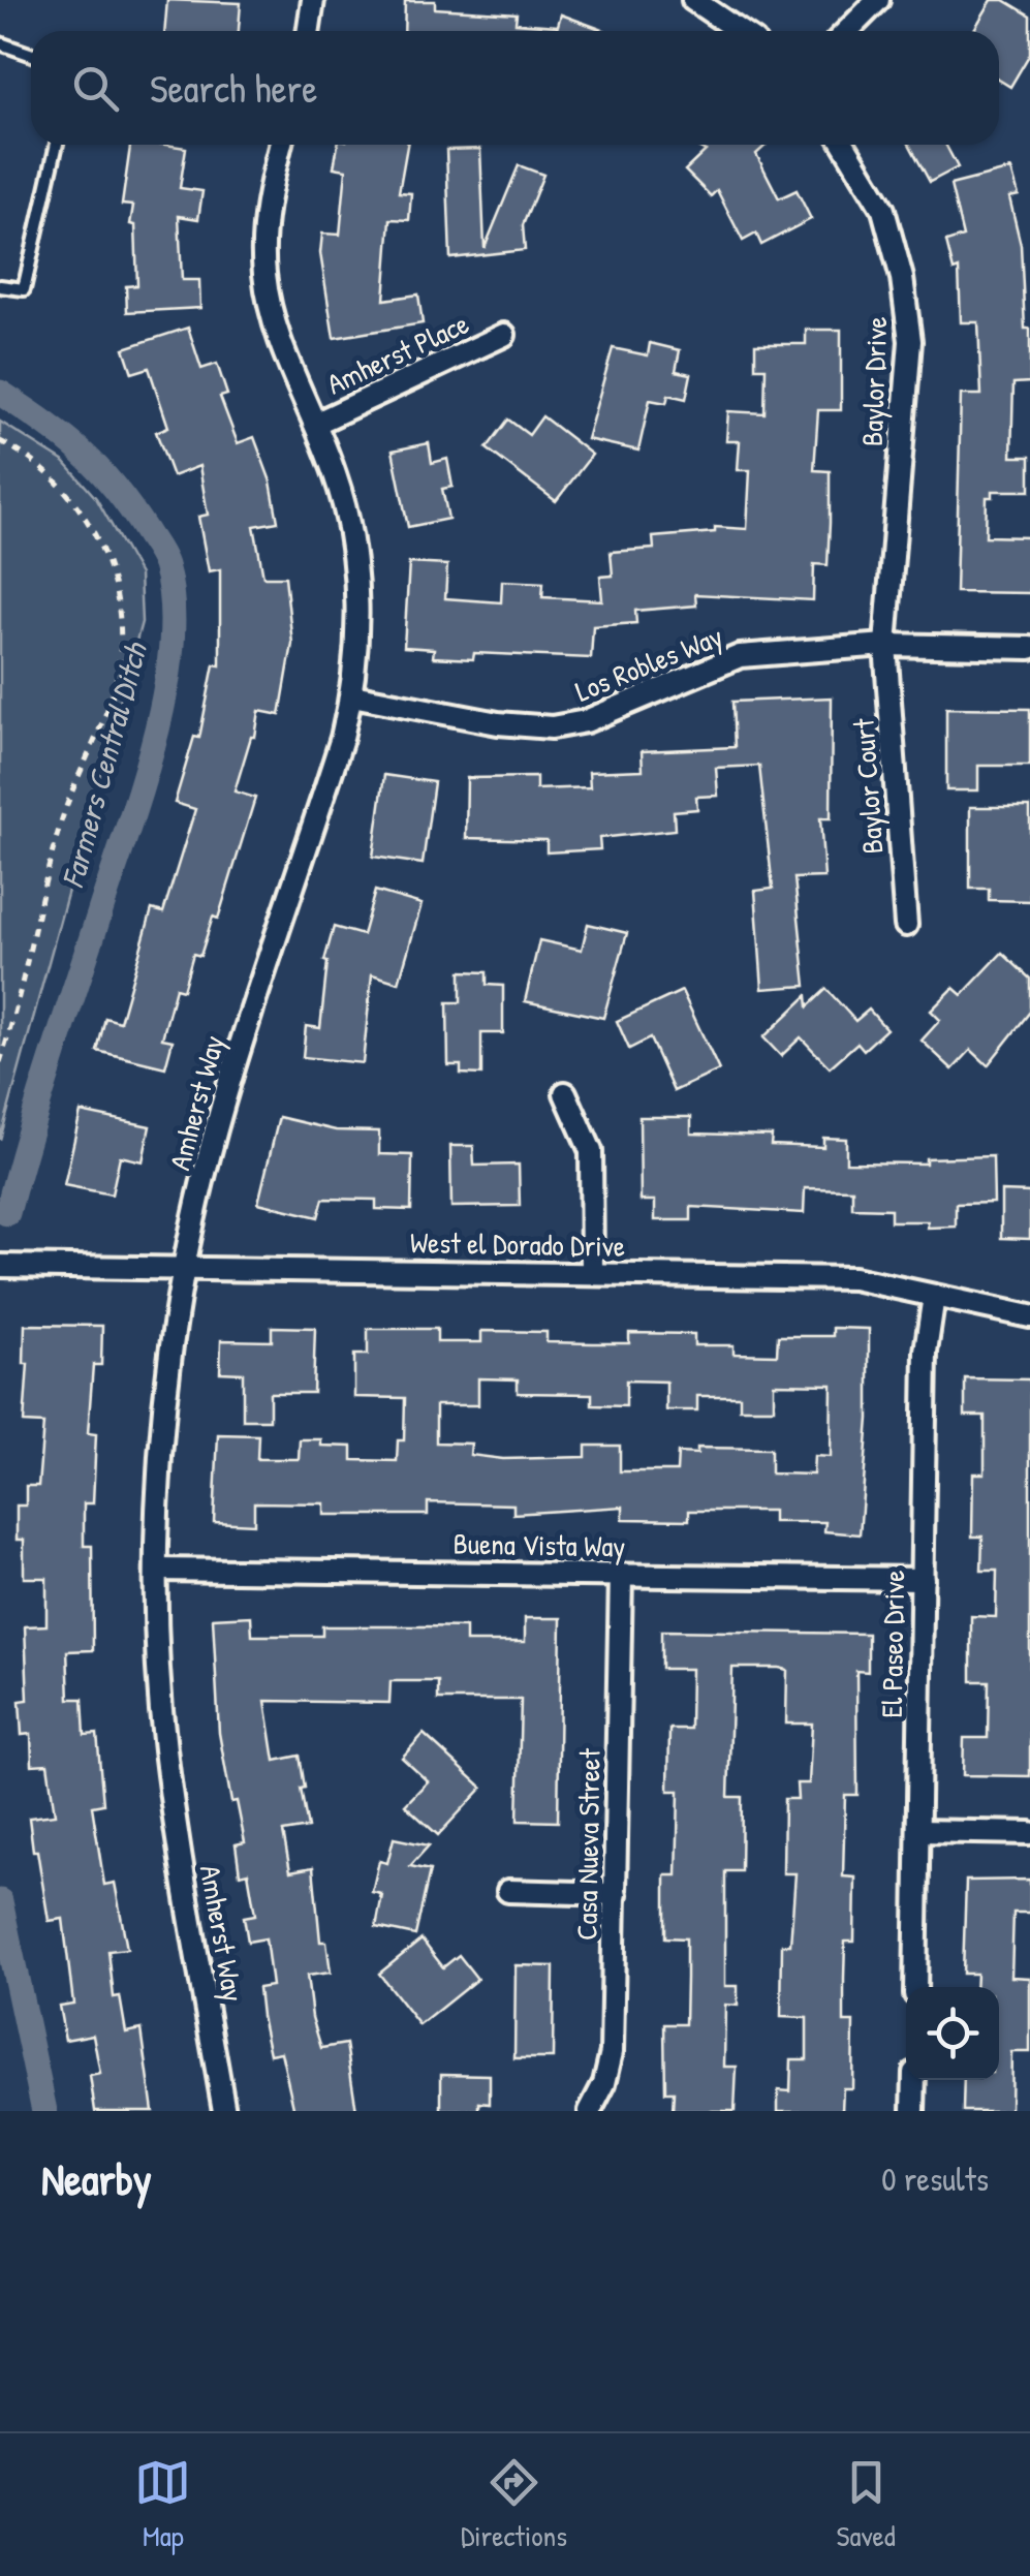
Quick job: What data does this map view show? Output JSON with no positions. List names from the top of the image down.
{
  "streets": {
    "street": [
      "Amherst Place",
      "Baylor Drive",
      "Los Robles Way",
      "Baylor Court",
      "Amherst Way",
      "West el Dorado Drive",
      "Buena Vista Way",
      "El Paseo Drive",
      "Casa Nueva Street"
    ]
  },
  "crossings": [
    ["Amherst Place", "Amherst Way"],
    ["Baylor Drive", "Los Robles Way"],
    ["Baylor Drive", "Baylor Court"],
    ["Los Robles Way", "Baylor Court"],
    ["Los Robles Way", "Amherst Way"],
    ["Amherst Way", "West el Dorado Drive"],
    ["Amherst Way", "Buena Vista Way"],
    ["West el Dorado Drive", "El Paseo Drive"],
    ["Buena Vista Way", "El Paseo Drive"],
    ["Buena Vista Way", "Casa Nueva Street"]
  ],
  "water": ["Farmers Central Ditch"],
  "page": {
    "search": "Search here",
    "heading": ["Nearby", "0 results"],
    "nav": ["Map", "Directions", "Saved"]
  }
}
